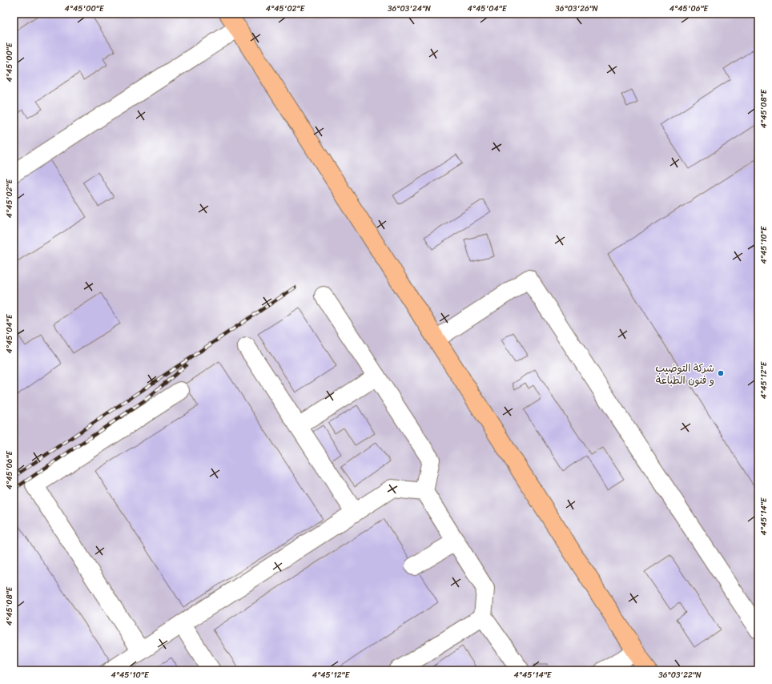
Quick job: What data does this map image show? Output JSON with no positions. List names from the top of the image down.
{
  "places": ["شركة التوضيب و فنون الطباعة"],
  "coordinates": [
    "4°45'00\"E",
    "4°45'02\"E",
    "36°03'24\"N",
    "4°45'04\"E",
    "36°03'26\"N",
    "4°45'06\"E",
    "4°45'08\"E",
    "4°45'10\"E",
    "4°45'12\"E",
    "4°45'14\"E",
    "36°03'22\"N"
  ]
}
